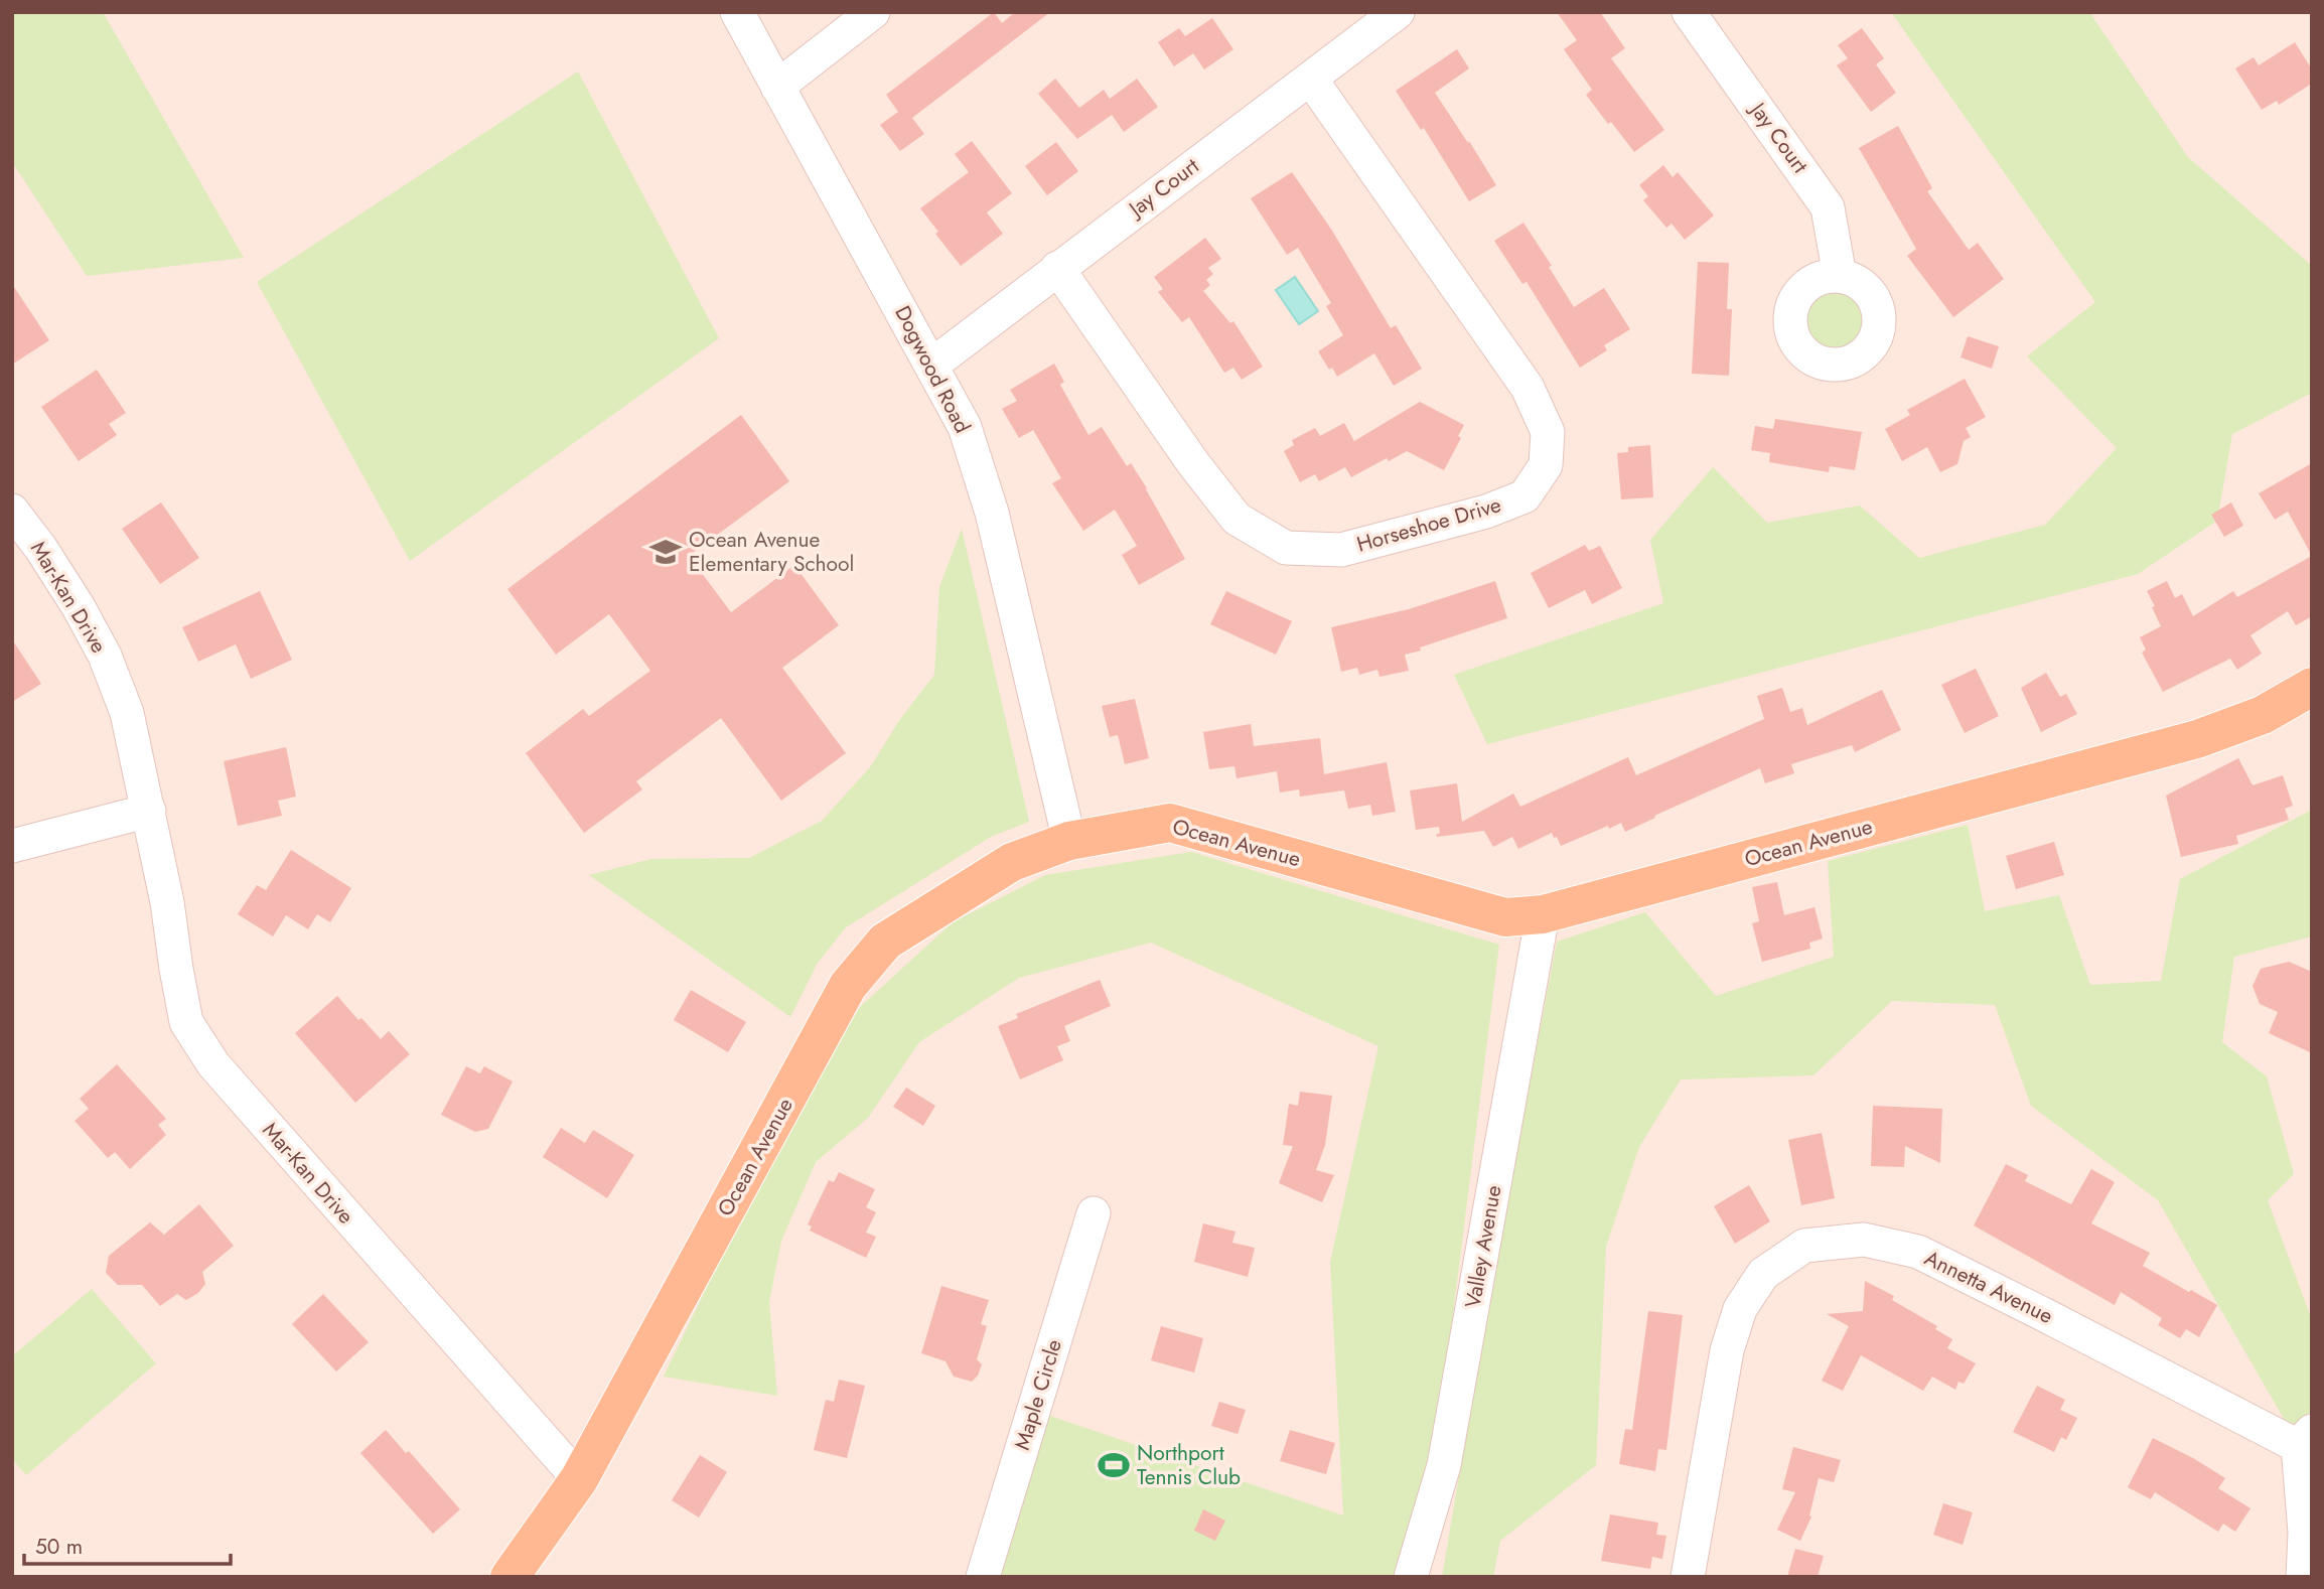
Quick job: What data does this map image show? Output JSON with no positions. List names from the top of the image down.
{
  "streets": {
    "main road": ["Ocean Avenue"],
    "street": [
      "Jay Court",
      "Dogwood Road",
      "Horseshoe Drive",
      "Mar-Kan Drive",
      "Valley Avenue",
      "Annetta Avenue",
      "Maple Circle"
    ]
  },
  "crossings": [
    ["Jay Court", "Dogwood Road"],
    ["Jay Court", "Horseshoe Drive"],
    ["Dogwood Road", "Ocean Avenue"],
    ["Mar-Kan Drive", "Ocean Avenue"],
    ["Ocean Avenue", "Valley Avenue"]
  ],
  "places": {
    "school or university": ["Ocean Avenue Elementary School"],
    "sports": ["Northport Tennis Club"]
  },
  "scale_bar": "50 m"
}
